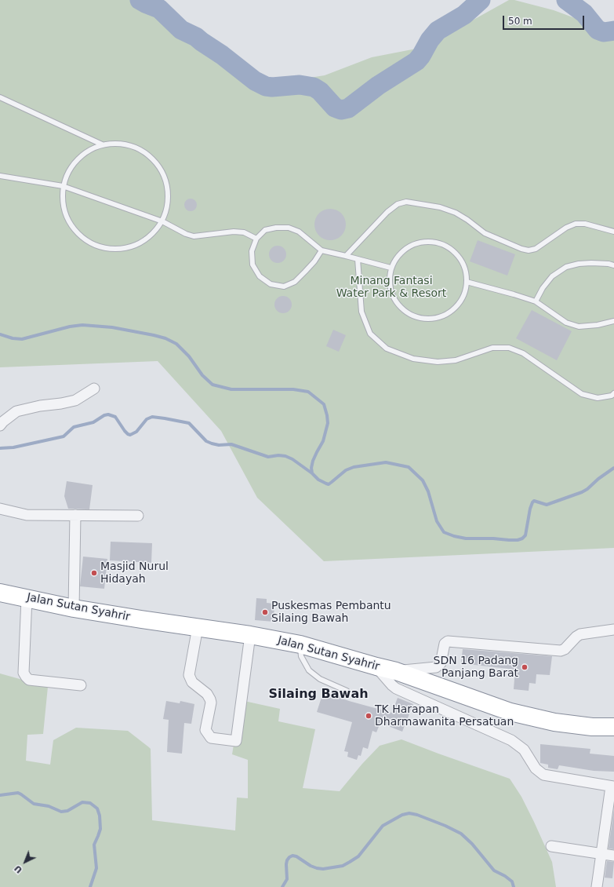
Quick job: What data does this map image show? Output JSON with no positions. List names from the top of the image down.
{
  "streets": {
    "highway": ["Jalan Sutan Syahrir"]
  },
  "districts": ["Silaing Bawah"],
  "parks": ["Minang Fantasi Water Park & Resort"],
  "places": [
    "Masjid Nurul Hidayah",
    "Puskesmas Pembantu Silaing Bawah",
    "SDN 16 Padang Panjang Barat",
    "TK Harapan Dharmawanita Persatuan"
  ],
  "scale_bar": "50 m",
  "north": "bottom left"
}
